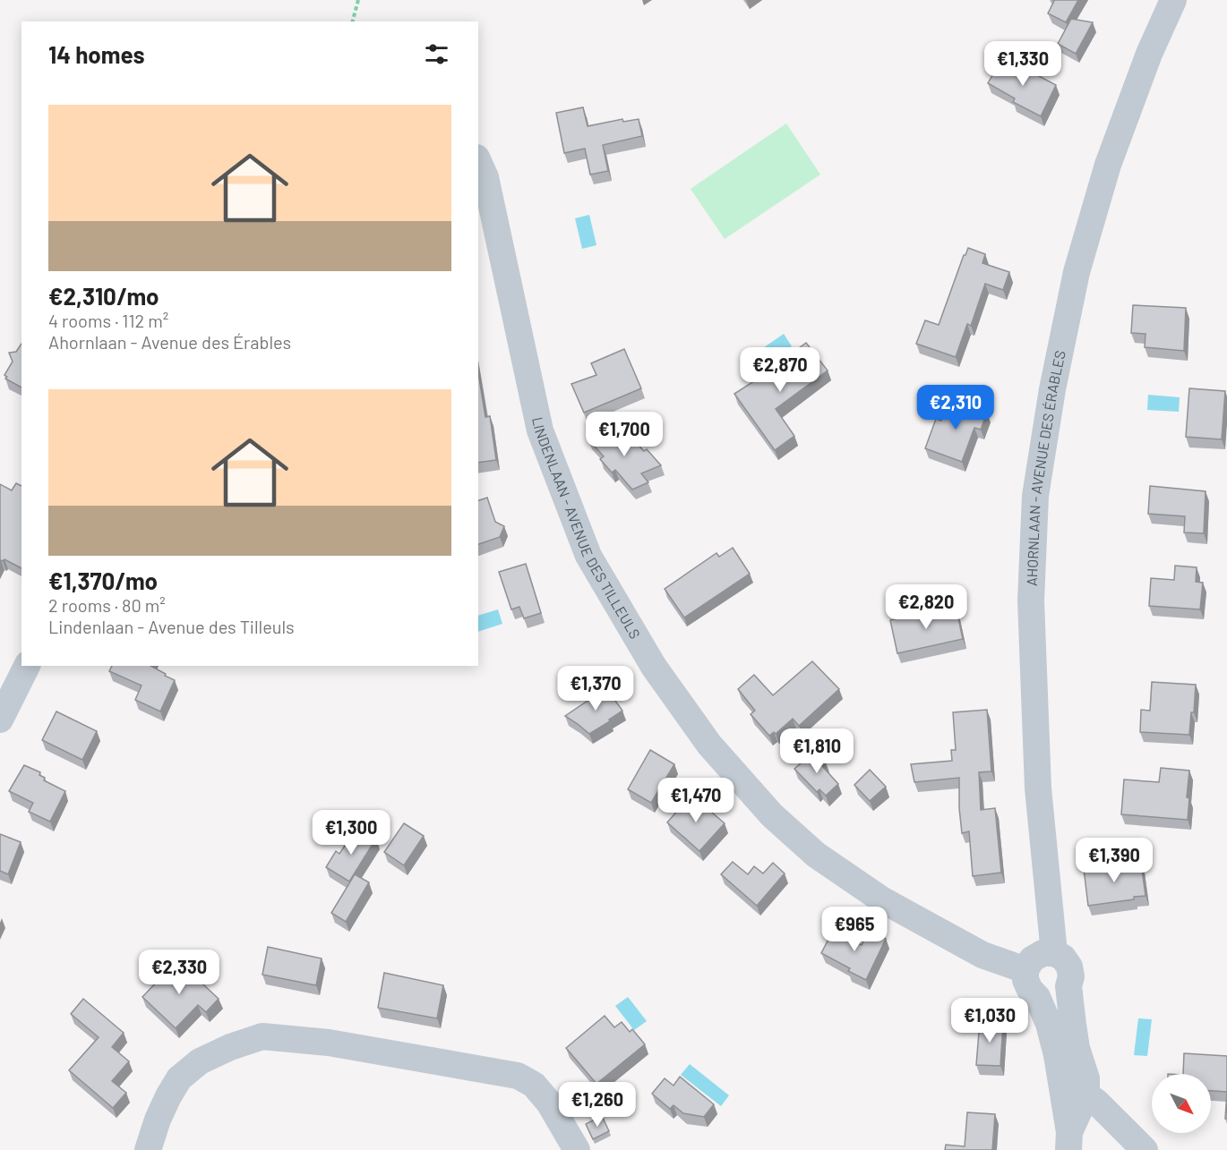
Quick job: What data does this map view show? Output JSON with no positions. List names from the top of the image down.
{
  "streets": {
    "street": ["AHORNLAAN - AVENUE DES ÉRABLES", "LINDENLAAN - AVENUE DES TILLEULS"]
  },
  "crossings": [
    ["AHORNLAAN - AVENUE DES ÉRABLES", "LINDENLAAN - AVENUE DES TILLEULS"]
  ],
  "north": "bottom right",
  "page": {
    "heading": "14 homes",
    "price": [
      "€1,330",
      "€2,870",
      "€2,310",
      "€1,700",
      "€2,820",
      "€1,370",
      "€1,810",
      "€1,470",
      "€1,300",
      "€1,390",
      "€965",
      "€2,330",
      "€1,030",
      "€1,260"
    ],
    "list": [
      {
        "name": "€2,310/mo",
        "note": "4 rooms · 112 m² · Ahornlaan - Avenue des Érables"
      },
      {
        "name": "€1,370/mo",
        "note": "2 rooms · 80 m² · Lindenlaan - Avenue des Tilleuls"
      }
    ]
  }
}
